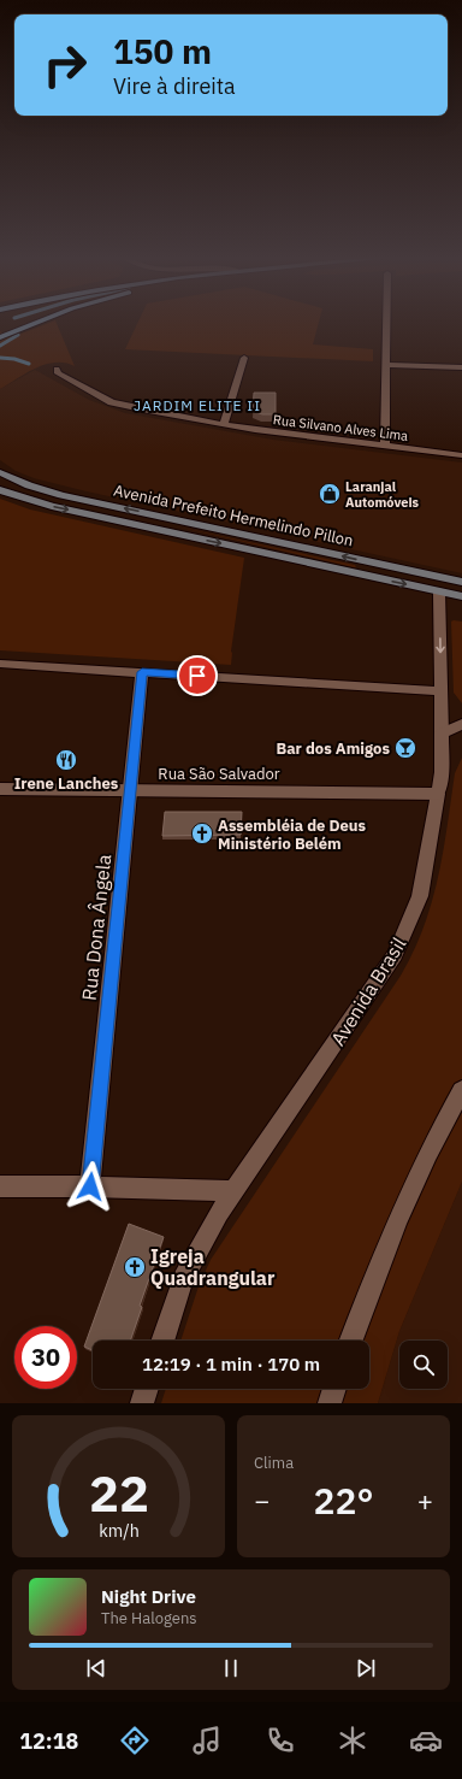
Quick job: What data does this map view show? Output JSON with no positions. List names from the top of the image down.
{
  "streets": {
    "main road": ["Avenida Prefeito Hermelindo Pillon"],
    "street": [
      "Rua Silvano Alves Lima",
      "Rua São Salvador",
      "Rua Dona Ângela",
      "Avenida Brasil"
    ]
  },
  "crossings": [
    ["Avenida Prefeito Hermelindo Pillon", "Avenida Brasil"],
    ["Rua São Salvador", "Rua Dona Ângela"],
    ["Rua São Salvador", "Avenida Brasil"]
  ],
  "districts": ["JARDIM ELITE II"],
  "places": {
    "shop": ["Laranjal Automóveis"],
    "bar": ["Bar dos Amigos"],
    "restaurant": ["Irene Lanches"],
    "church": ["Assembléia de Deus Ministério Belém", "Igreja Quadrangular"]
  },
  "page": {
    "turn": ["150 m", "Vire à direita"],
    "limit": "30",
    "trip": "12:19 · 1 min · 170 m",
    "tile": "Clima",
    "heat": ["−", "22°", "+"],
    "song": ["Night Drive", "The Halogens"],
    "tabs": "12:18",
    "gauge": ["22", "km/h"]
  }
}
